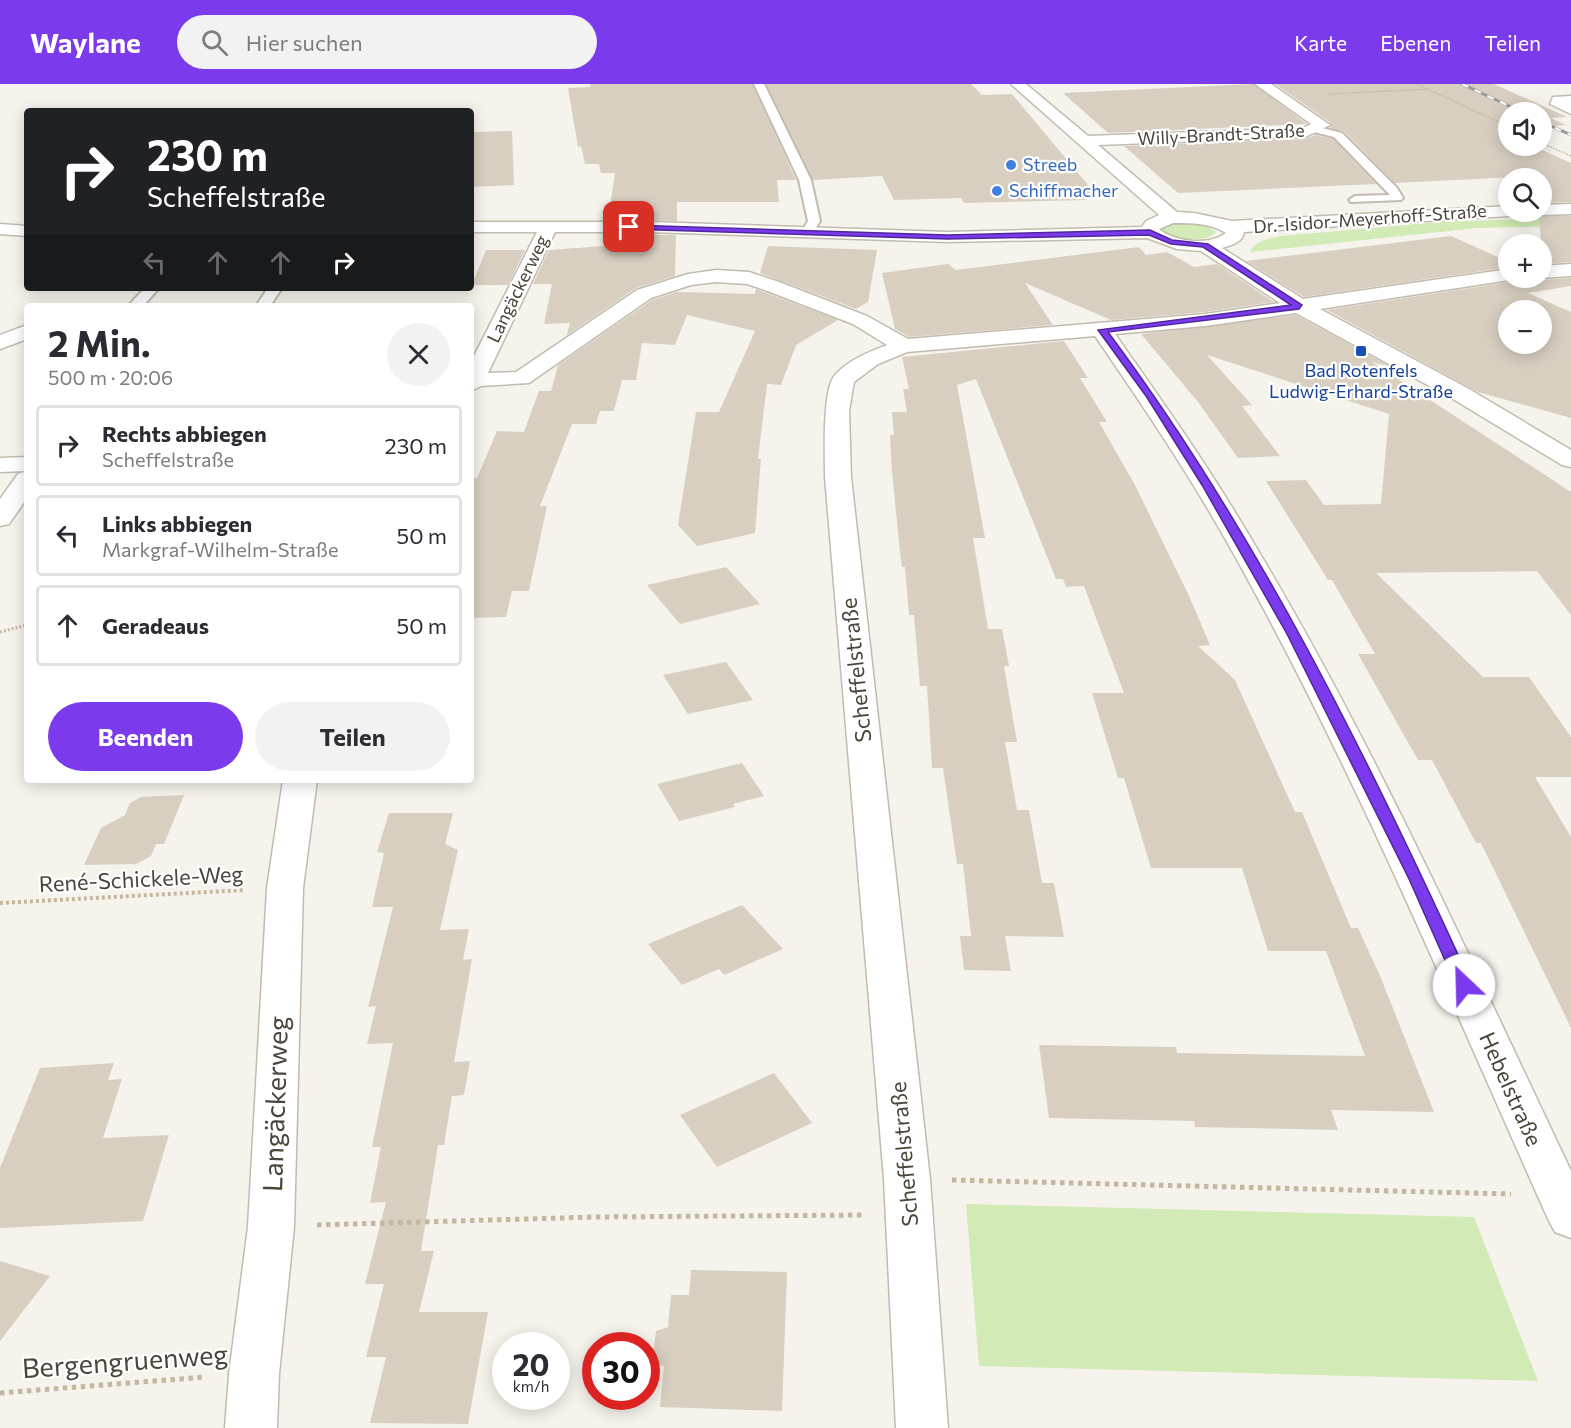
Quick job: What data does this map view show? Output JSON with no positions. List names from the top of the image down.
{
  "streets": {
    "street": [
      "Willy-Brandt-Straße",
      "Dr.-Isidor-Meyerhoff-Straße",
      "Langäckerweg",
      "Scheffelstraße",
      "Hebelstraße"
    ],
    "path": ["René-Schickele-Weg", "Bergengruenweg"]
  },
  "crossings": [
    ["Dr.-Isidor-Meyerhoff-Straße", "Langäckerweg"],
    ["Langäckerweg", "René-Schickele-Weg"],
    ["Langäckerweg", "Bergengruenweg"],
    ["Scheffelstraße", "Hebelstraße"]
  ],
  "places": {
    "other": ["Streeb", "Schiffmacher"],
    "transit": ["Bad Rotenfels Ludwig-Erhard-Straße"]
  },
  "page": {
    "header": "Waylane",
    "search": "Hier suchen",
    "nav": ["Karte", "Ebenen", "Teilen"],
    "map_buttons": ["+", "−"],
    "turn": ["230 m", "Scheffelstraße"],
    "heading": ["2 Min.", "500 m · 20:06"],
    "list": [
      {
        "name": "Rechts abbiegen",
        "note": "Scheffelstraße",
        "value": "230 m"
      },
      {
        "name": "Links abbiegen",
        "note": "Markgraf-Wilhelm-Straße",
        "value": "50 m"
      },
      {
        "name": "Geradeaus",
        "value": "50 m"
      }
    ],
    "buttons": ["Beenden", "Teilen"],
    "speed": "20 km/h",
    "limit": "30"
  }
}
